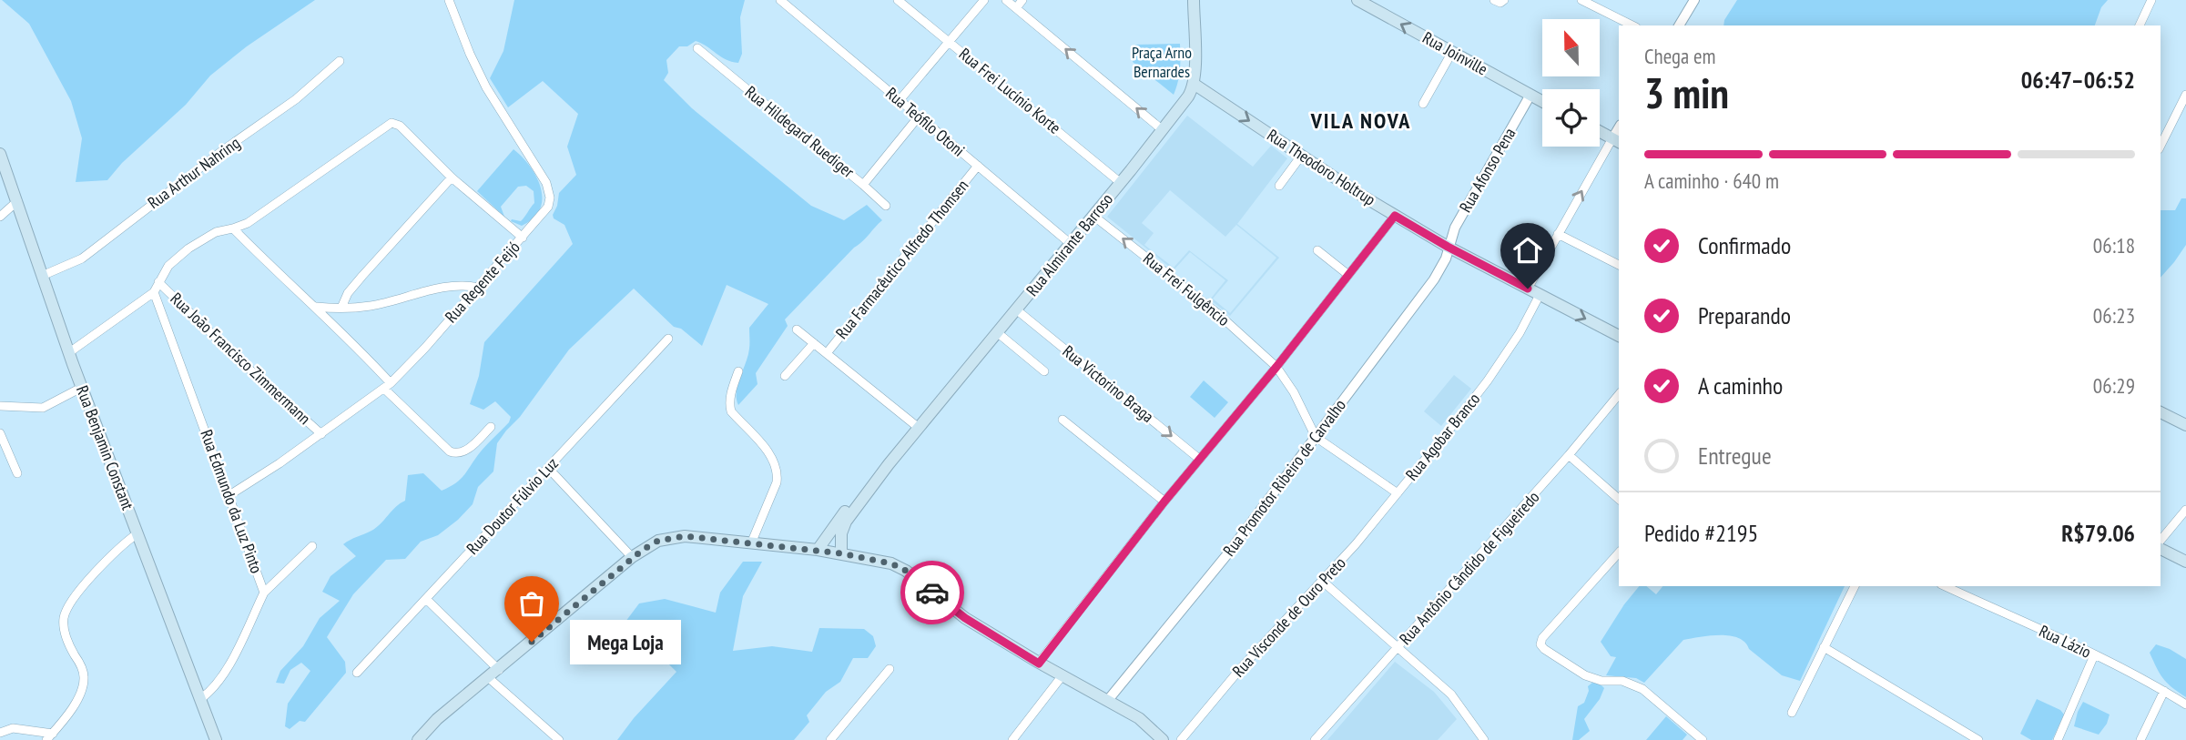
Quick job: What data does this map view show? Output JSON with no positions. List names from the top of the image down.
{
  "streets": {
    "main road": [
      "Rua Joinville",
      "Rua Theodoro Holtrup",
      "Rua Almirante Barroso",
      "Rua Benjamin Constant"
    ],
    "street": [
      "Rua Frei Lucínio Korte",
      "Rua Teófilo Otoni",
      "Rua Hildegard Ruediger",
      "Rua Afonso Pena",
      "Rua Arthur Nahring",
      "Rua Farmacêutico Alfredo Thomsen",
      "Rua Regente Feijó",
      "Rua Frei Fulgêncio",
      "Rua João Francisco Zimmermann",
      "Rua Victorino Braga",
      "Rua Agobar Branco",
      "Rua Promotor Ribeiro de Carvalho",
      "Rua Edmundo da Luz Pinto",
      "Rua Doutor Fúlvio Luz",
      "Rua Antônio Cândido de Figueiredo",
      "Rua Visconde de Ouro Preto",
      "Rua Lázio"
    ]
  },
  "crossings": [
    ["Rua Joinville", "Rua Afonso Pena"],
    ["Rua Frei Lucínio Korte", "Rua Almirante Barroso"],
    ["Rua Teófilo Otoni", "Rua Hildegard Ruediger"],
    ["Rua Teófilo Otoni", "Rua Almirante Barroso"],
    ["Rua Teófilo Otoni", "Rua Farmacêutico Alfredo Thomsen"],
    ["Rua Theodoro Holtrup", "Rua Afonso Pena"],
    ["Rua Theodoro Holtrup", "Rua Almirante Barroso"],
    ["Rua Theodoro Holtrup", "Rua Agobar Branco"],
    ["Rua Theodoro Holtrup", "Rua Promotor Ribeiro de Carvalho"],
    ["Rua Afonso Pena", "Rua Promotor Ribeiro de Carvalho"],
    ["Rua Arthur Nahring", "Rua Benjamin Constant"],
    ["Rua Almirante Barroso", "Rua Frei Fulgêncio"],
    ["Rua Almirante Barroso", "Rua Victorino Braga"],
    ["Rua Regente Feijó", "Rua João Francisco Zimmermann"],
    ["Rua Regente Feijó", "Rua Edmundo da Luz Pinto"],
    ["Rua Frei Fulgêncio", "Rua Agobar Branco"],
    ["Rua Frei Fulgêncio", "Rua Promotor Ribeiro de Carvalho"],
    ["Rua Agobar Branco", "Rua Promotor Ribeiro de Carvalho"],
    ["Rua Agobar Branco", "Rua Visconde de Ouro Preto"],
    ["Rua Benjamin Constant", "Rua Edmundo da Luz Pinto"]
  ],
  "one_way": ["Rua Joinville", "Rua Theodoro Holtrup", "Rua Frei Fulgêncio"],
  "districts": ["VILA NOVA"],
  "parks": ["Praça Arno Bernardes"],
  "places": ["Mega Loja"],
  "north": "top",
  "page": {
    "heading": ["3 min", "Chega em", "06:47–06:52"],
    "panel": ["Pedido #2195", "R$79.06"],
    "bar": "A caminho · 640 m",
    "list": [
      ["Confirmado", "06:18"],
      ["Preparando", "06:23"],
      ["A caminho", "06:29"],
      "Entregue"
    ],
    "bubble": "Mega Loja"
  }
}
